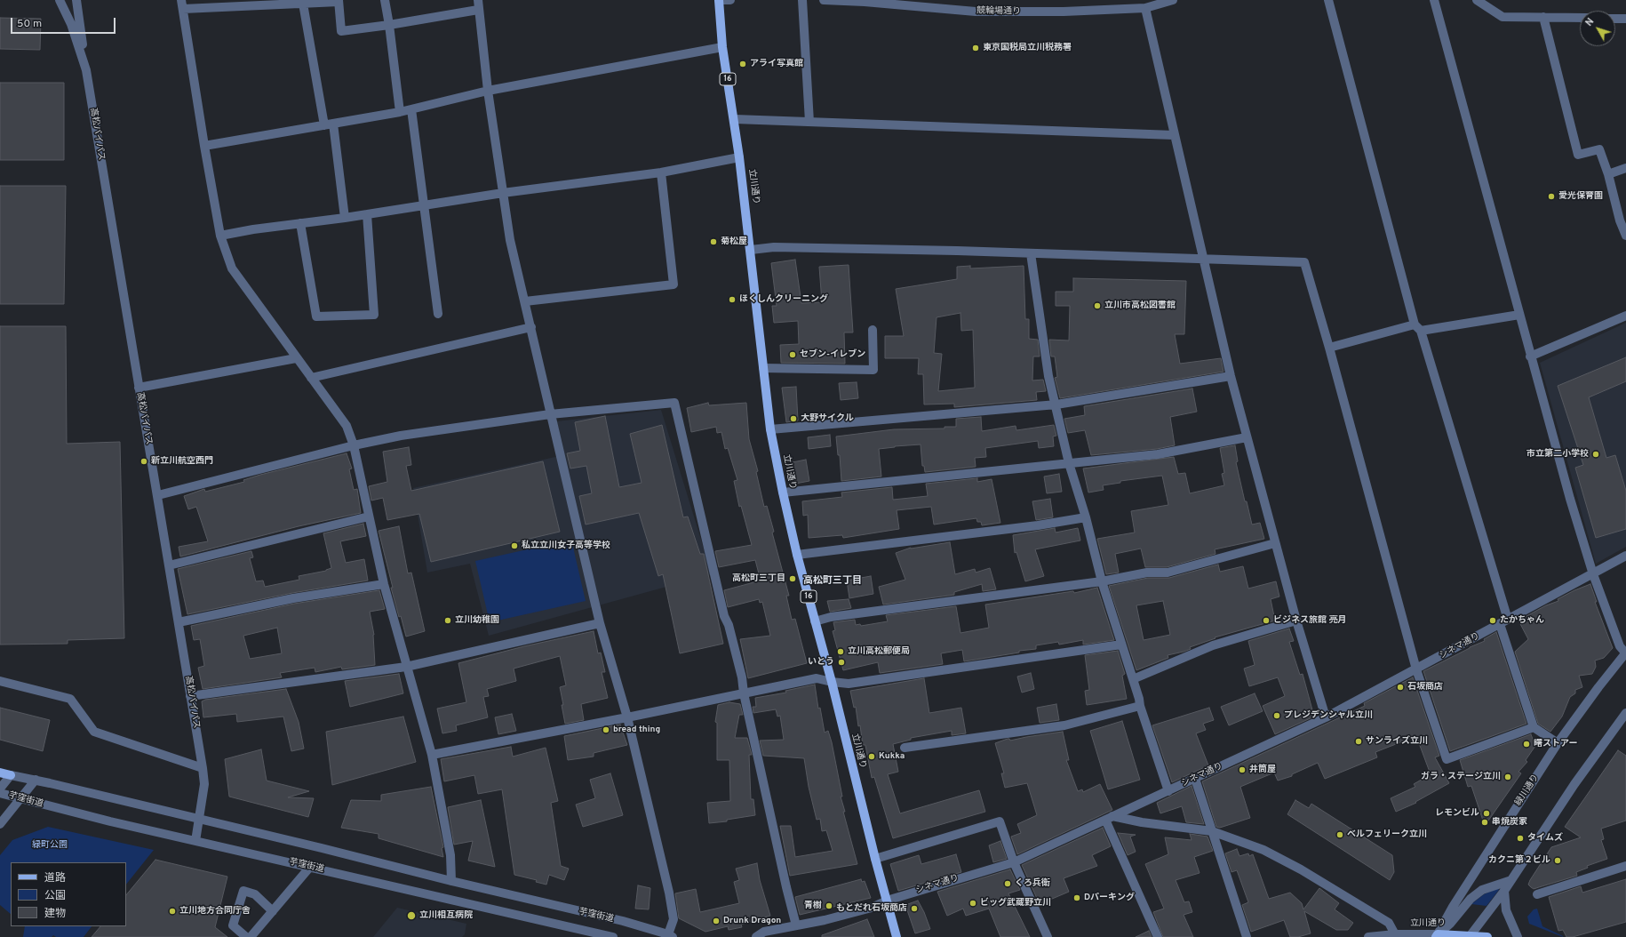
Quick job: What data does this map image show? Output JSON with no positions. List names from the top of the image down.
{
  "streets": {
    "main road": ["16", "立川通り"],
    "street": [
      "競輪場通り",
      "高松バイパス",
      "シネマ通り",
      "緑川通り",
      "芋窪街道"
    ]
  },
  "crossings": [
    ["高松バイパス", "芋窪街道"],
    ["立川通り", "シネマ通り"],
    ["立川通り", "緑川通り"]
  ],
  "districts": ["高松町三丁目"],
  "parks": ["緑町公園"],
  "places": [
    "東京国税局立川税務署",
    "アライ写真館",
    "愛光保育園",
    "菊松屋",
    "ほくしんクリーニング",
    "立川市高松図書館",
    "セブン-イレブン",
    "大野サイクル",
    "市立第二小学校",
    "新立川航空西門",
    "私立立川女子高等学校",
    "高松町三丁目",
    "立川幼稚園",
    "ビジネス旅館 亮月",
    "たかちゃん",
    "立川高松郵便局",
    "いとう",
    "石坂商店",
    "プレジデンシャル立川",
    "bread thing",
    "サンライズ立川",
    "曙ストアー",
    "Kukka",
    "井筒屋",
    "ガラ・ステージ立川",
    "レモンビル",
    "串焼炭家",
    "ベルフェリーク立川",
    "タイムズ",
    "カクニ第２ビル",
    "くろ兵衛",
    "Dパーキング",
    "ビッグ武蔵野立川",
    "青樹",
    "もとだれ石坂商店",
    "立川地方合同庁舎",
    "立川相互病院",
    "Drunk Dragon"
  ],
  "legend": ["道路", "公園", "建物"],
  "scale_bar": "50 m",
  "north": "top left"
}
